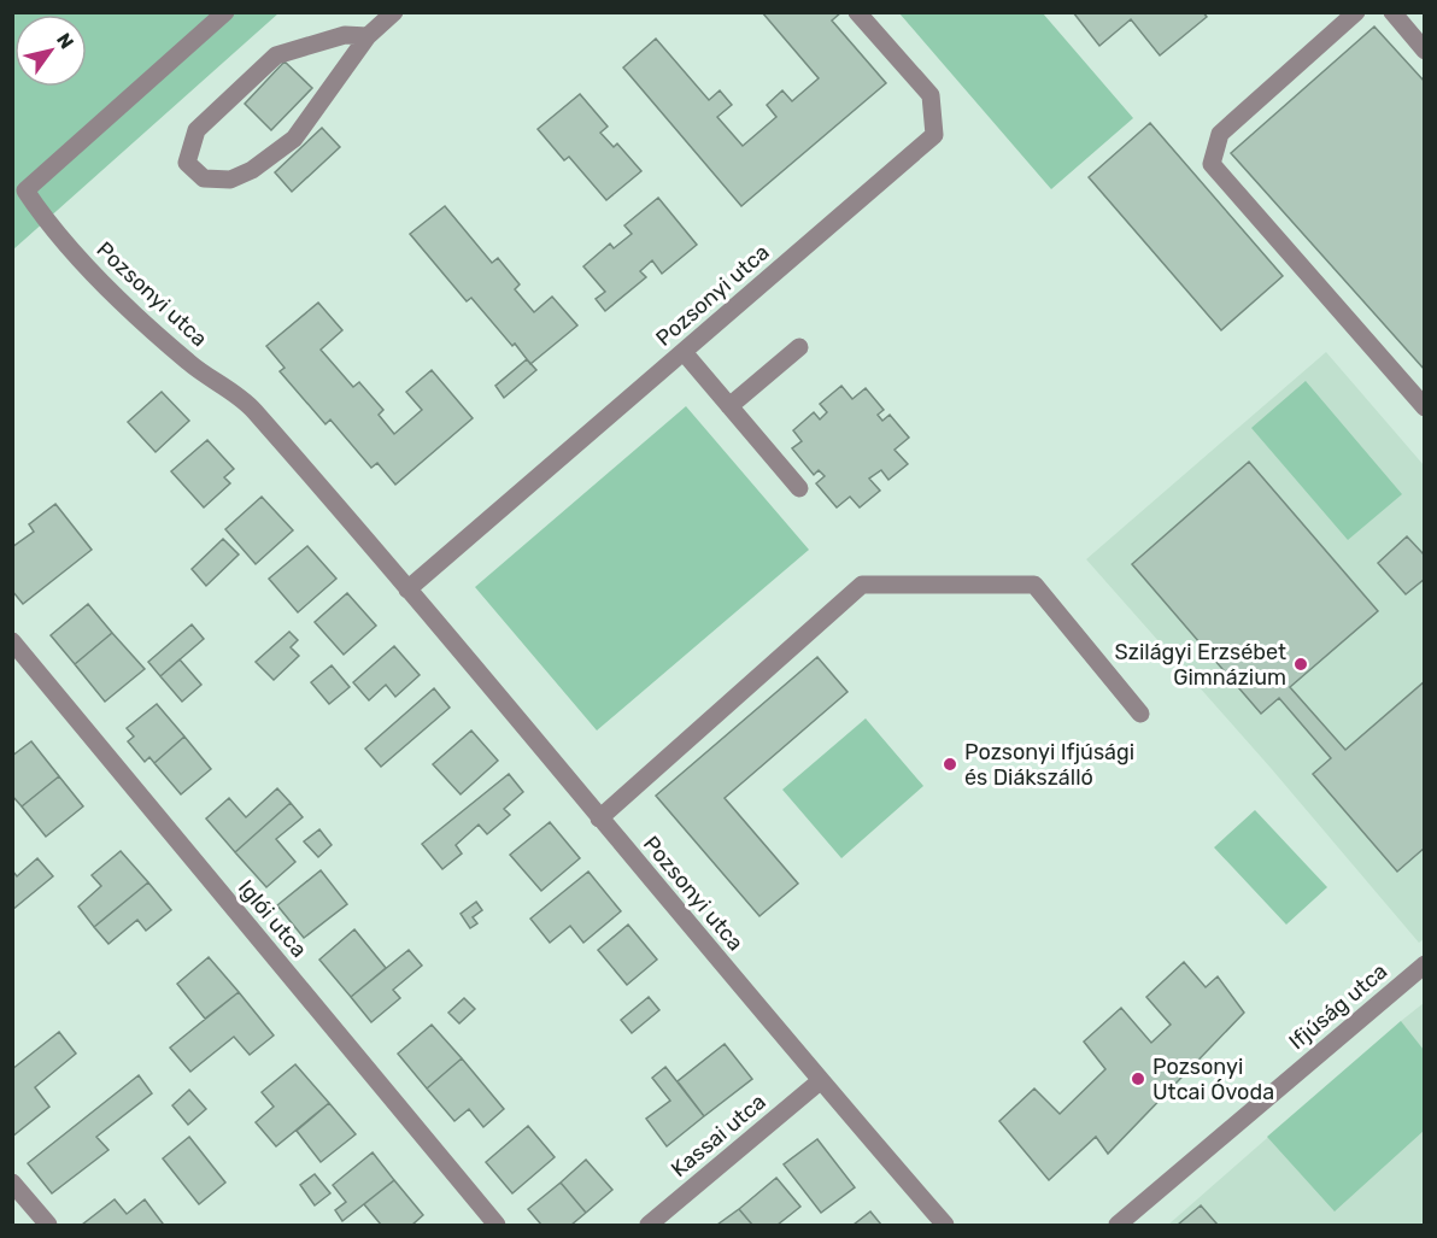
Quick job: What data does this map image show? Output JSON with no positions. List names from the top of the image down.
{
  "streets": {
    "street": [
      "Pozsonyi utca",
      "Iglói utca",
      "Ifjúság utca",
      "Kassai utca"
    ]
  },
  "crossings": [
    ["Pozsonyi utca", "Kassai utca"]
  ],
  "places": ["Szilágyi Erzsébet Gimnázium", "Pozsonyi Ifjúsági és Diákszálló", "Pozsonyi Utcai Óvoda"],
  "north": "top right"
}
